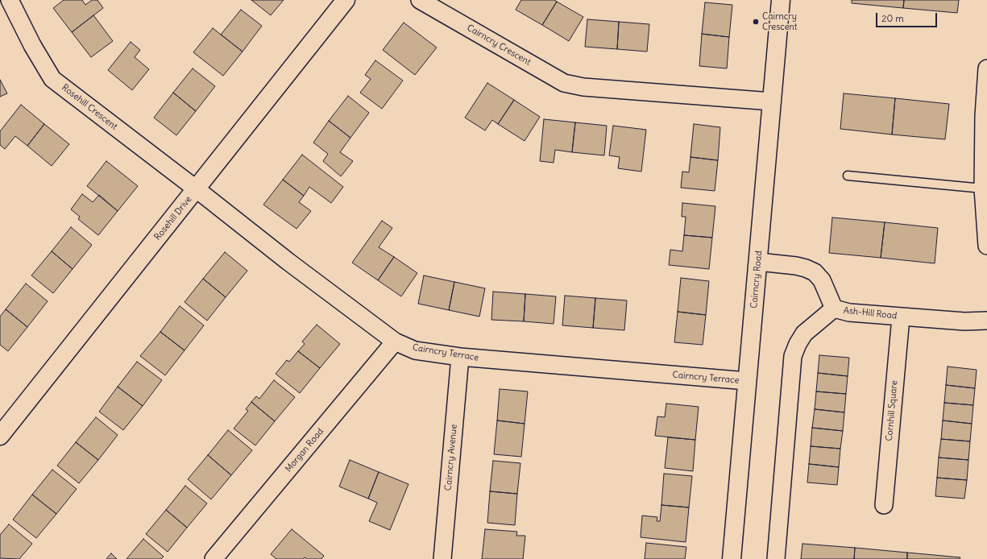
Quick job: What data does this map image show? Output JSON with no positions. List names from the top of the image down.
{
  "streets": {
    "street": [
      "Cairncry Crescent",
      "Rosehill Crescent",
      "Rosehill Drive",
      "Cairncry Road",
      "Ash-Hill Road",
      "Cairncry Terrace",
      "Cornhill Square",
      "Morgan Road",
      "Cairncry Avenue"
    ]
  },
  "crossings": [
    ["Cairncry Crescent", "Cairncry Road"],
    ["Rosehill Crescent", "Rosehill Drive"],
    ["Rosehill Crescent", "Cairncry Terrace"],
    ["Rosehill Drive", "Cairncry Terrace"],
    ["Cairncry Road", "Ash-Hill Road"],
    ["Cairncry Road", "Cairncry Terrace"],
    ["Ash-Hill Road", "Cornhill Square"],
    ["Cairncry Terrace", "Morgan Road"],
    ["Cairncry Terrace", "Cairncry Avenue"]
  ],
  "places": ["Cairncry Crescent"],
  "scale_bar": "20 m"
}
